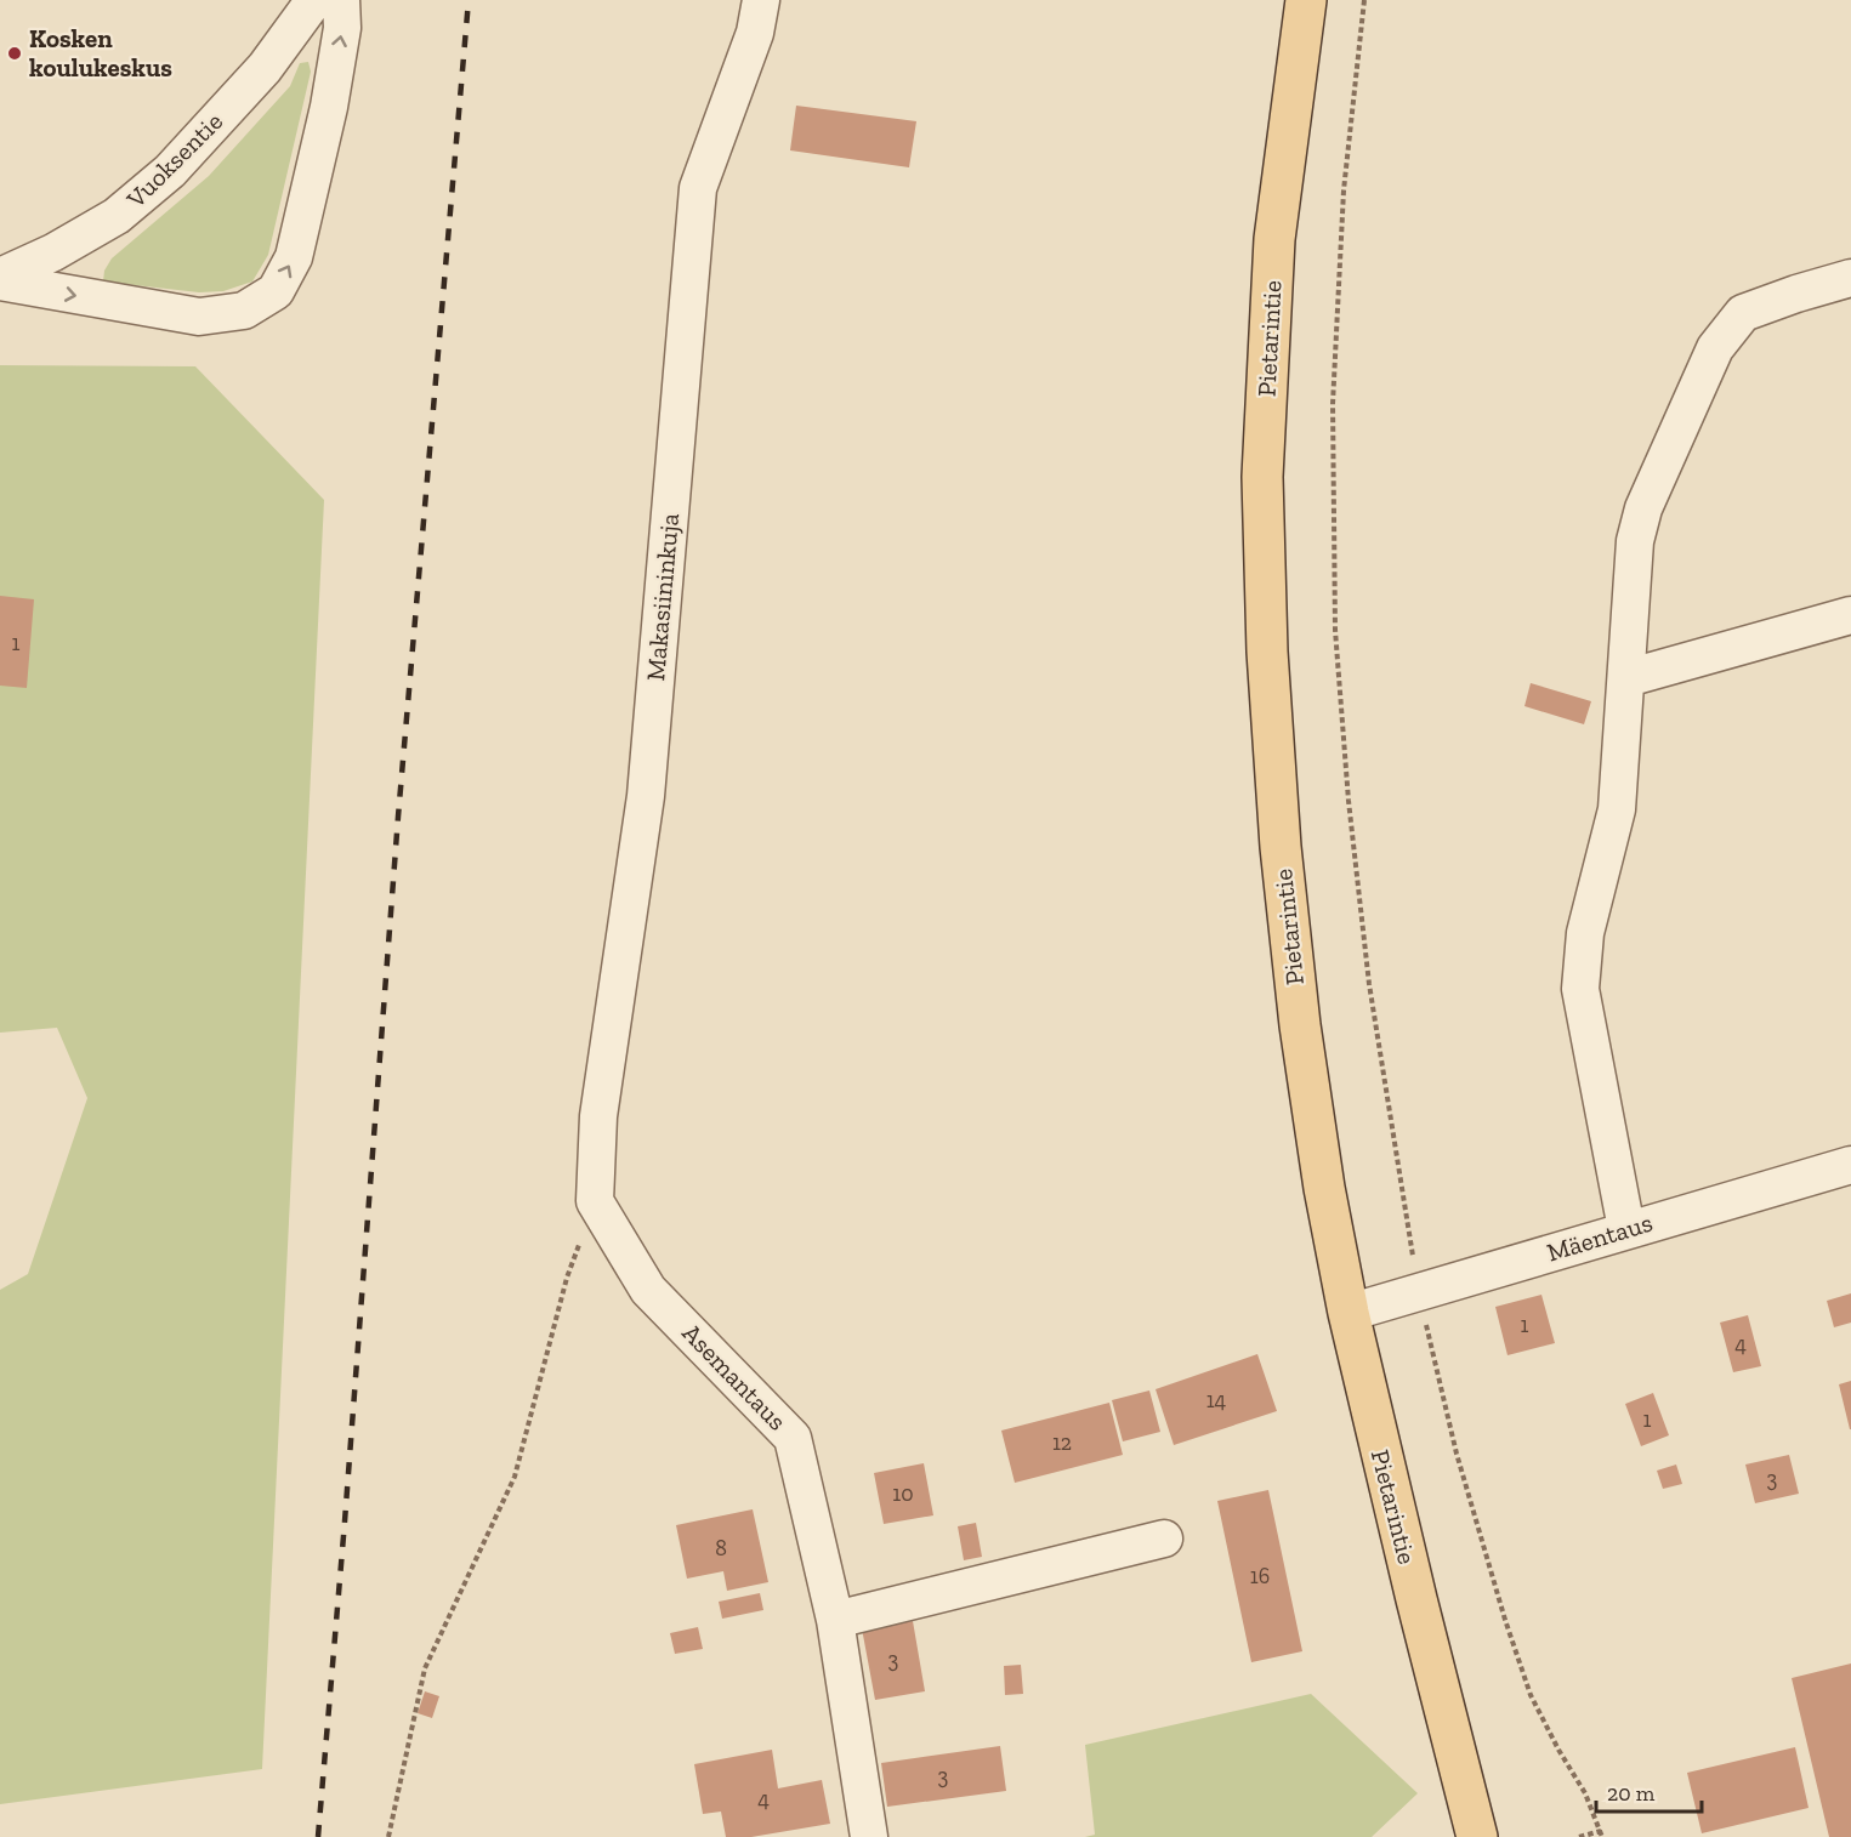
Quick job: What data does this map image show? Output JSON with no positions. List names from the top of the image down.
{
  "streets": {
    "main road": ["Pietarintie"],
    "street": [
      "Vuoksentie",
      "Makasiininkuja",
      "Mäentaus",
      "Asemantaus"
    ]
  },
  "crossings": [
    ["Pietarintie", "Mäentaus"],
    ["Makasiininkuja", "Asemantaus"]
  ],
  "places": ["Kosken koulukeskus"],
  "house_numbers": [
    "1",
    "1",
    "4",
    "14",
    "1",
    "12",
    "3",
    "10",
    "8",
    "16",
    "3",
    "3",
    "4"
  ],
  "scale_bar": "20 m"
}
